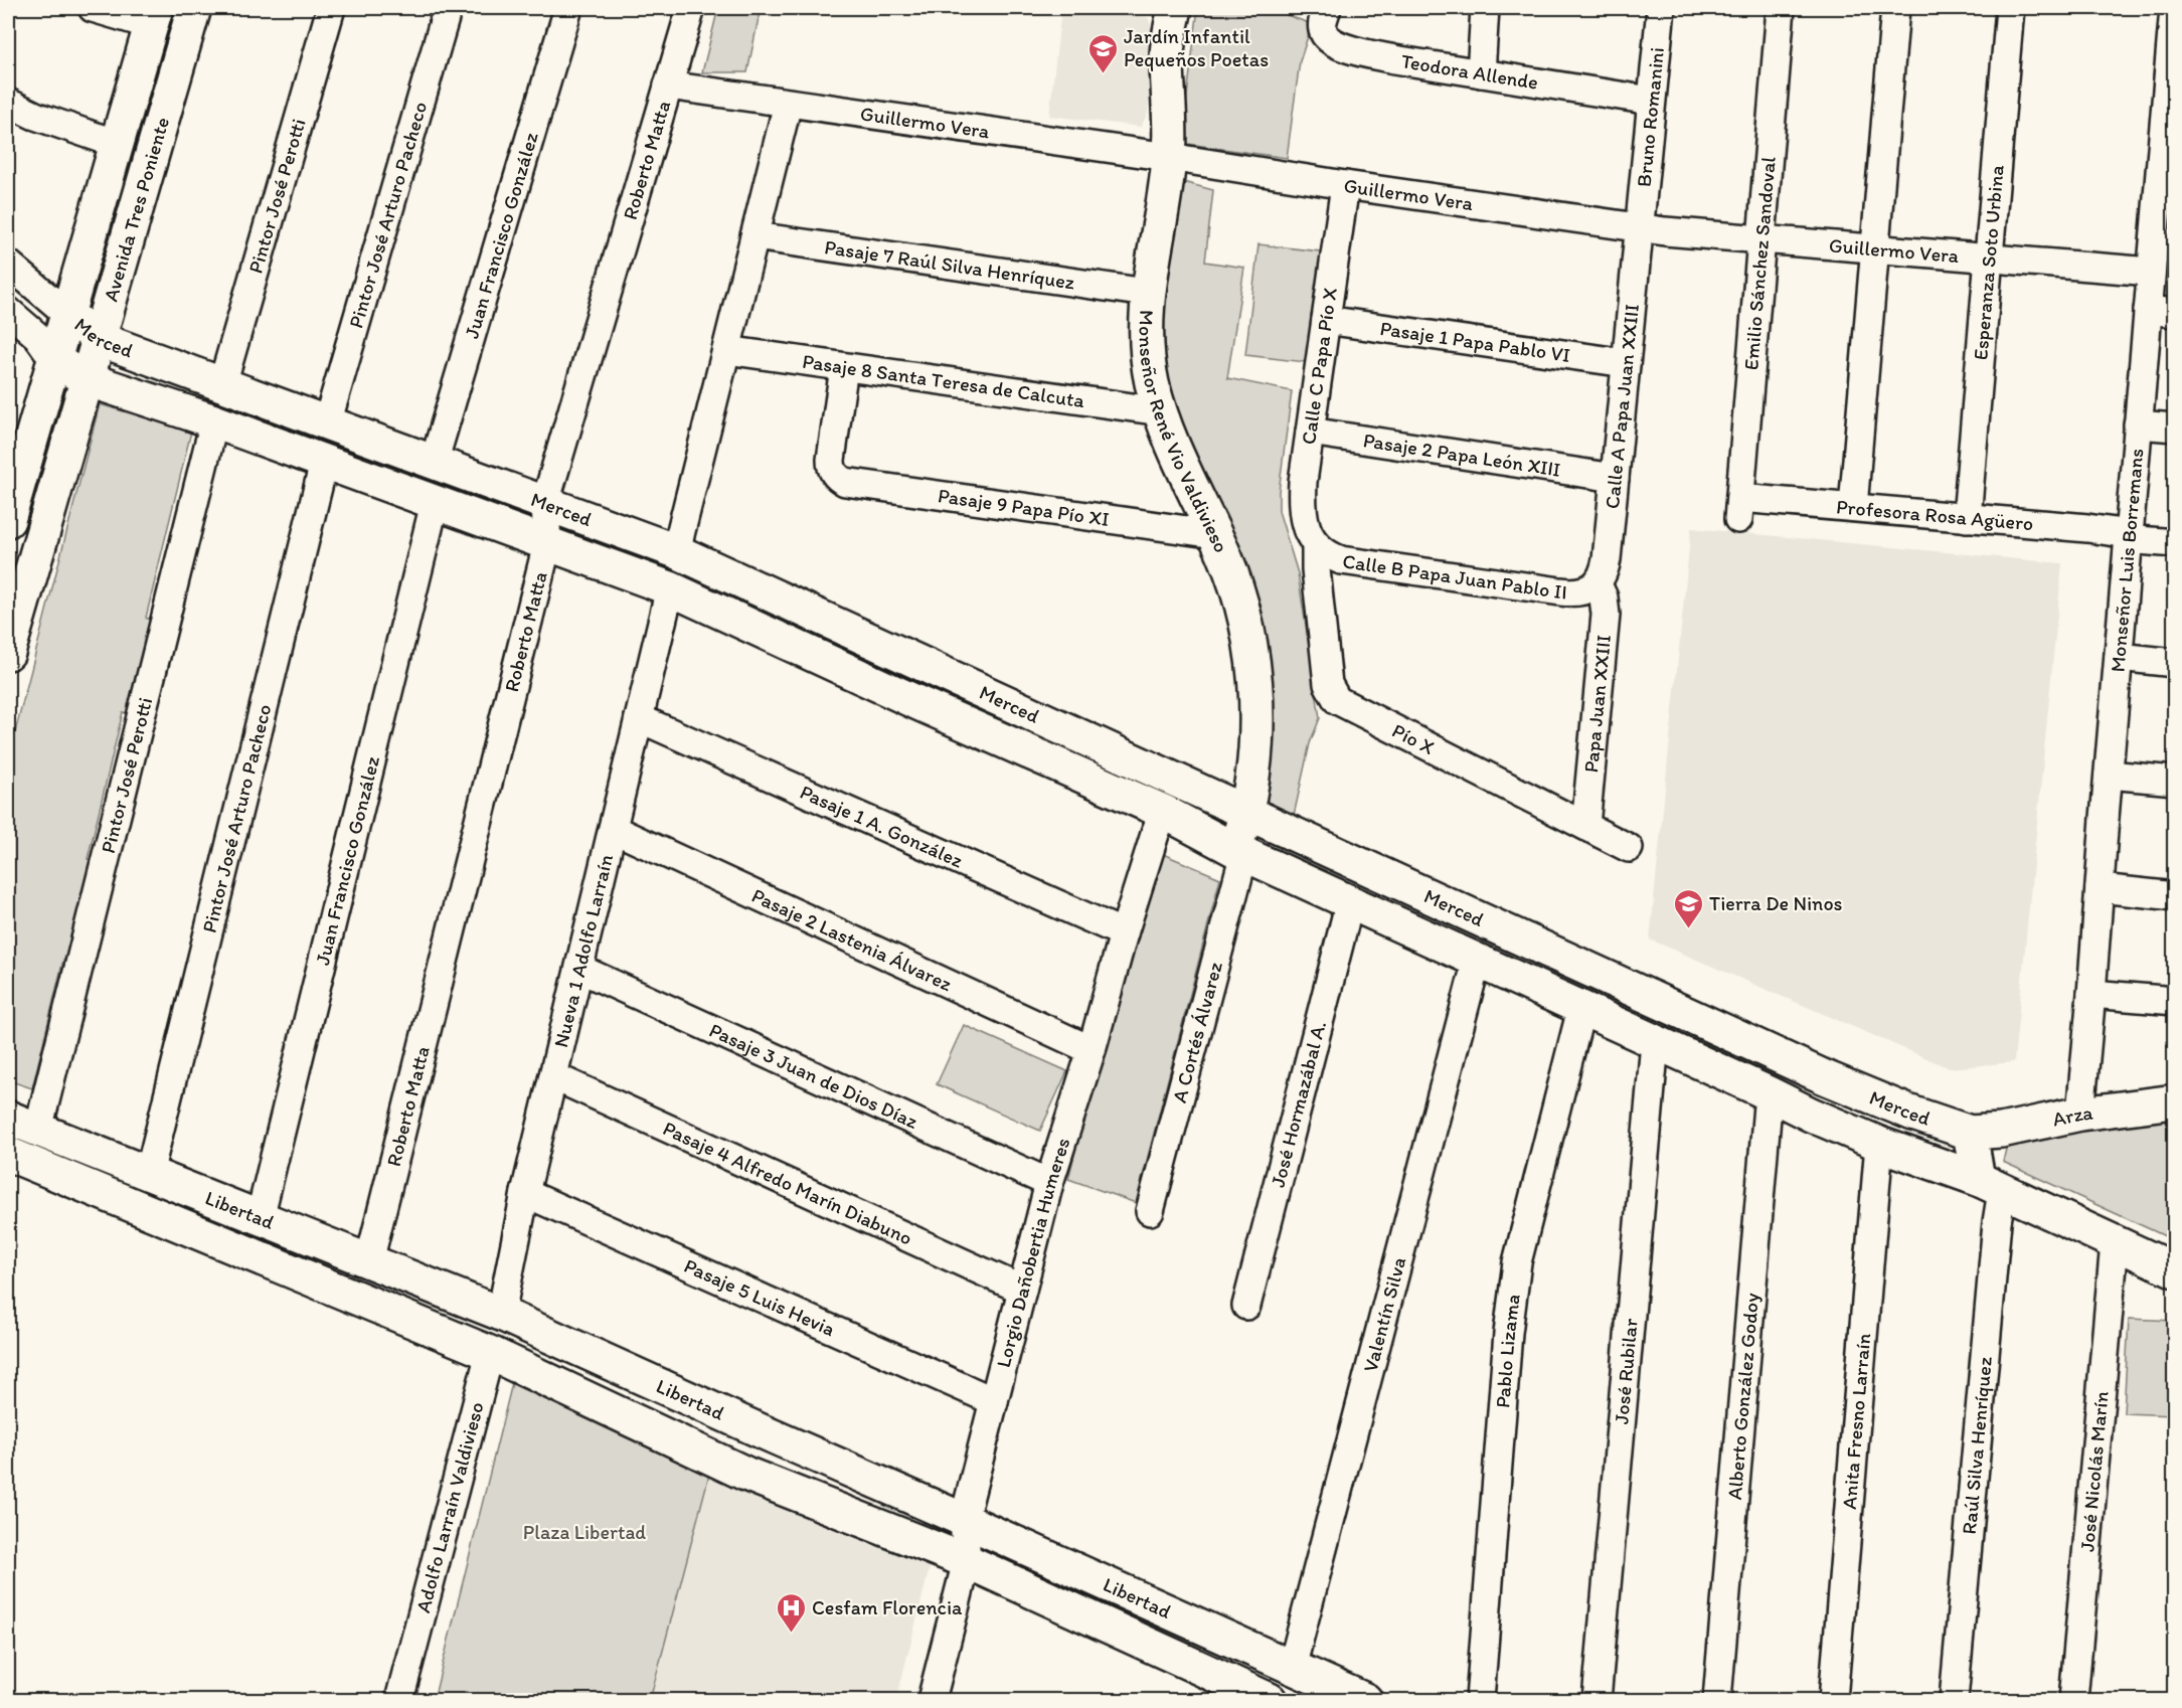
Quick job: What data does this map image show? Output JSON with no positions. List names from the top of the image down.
{
  "streets": {
    "street": [
      "Teodora Allende",
      "Bruno Romanini",
      "Guillermo Vera",
      "Roberto Matta",
      "Pintor José Perotti",
      "Avenida Tres Poniente",
      "Pintor José Arturo Pacheco",
      "Juan Francisco González",
      "Esperanza Soto Urbina",
      "Emilio Sánchez Sandoval",
      "Pasaje 7 Raúl Silva Henríquez",
      "Merced",
      "Pasaje 1 Papa Pablo VI",
      "Calle C Papa Pío X",
      "Pasaje 8 Santa Teresa de Calcuta",
      "Calle A Papa Juan XXIII",
      "Monseñor René Vio Valdivieso",
      "Pasaje 2 Papa León XIII",
      "Pasaje 9 Papa Pío XI",
      "Profesora Rosa Agüero",
      "Monseñor Luis Borremans",
      "Calle B Papa Juan Pablo II",
      "Papa Juan XXIII",
      "Pío X",
      "Pasaje 1 A. González",
      "Pasaje 2 Lastenia Álvarez",
      "Nueva 1 Adolfo Larraín",
      "A Cortés Álvarez",
      "Pasaje 3 Juan de Dios Díaz",
      "José Hormazábal A.",
      "Arza",
      "Pasaje 4 Alfredo Marín Diabuno",
      "Libertad",
      "Lorgio Dañobertia Humeres",
      "Pasaje 5 Luis Hevia",
      "Valentín Silva",
      "Pablo Lizama",
      "José Rubilar",
      "Alberto González Godoy",
      "Anita Fresno Larraín",
      "Raúl Silva Henríquez",
      "José Nicolás Marín",
      "Adolfo Larraín Valdivieso"
    ]
  },
  "crossings": [
    ["Teodora Allende", "Bruno Romanini"],
    ["Bruno Romanini", "Guillermo Vera"],
    ["Bruno Romanini", "Calle A Papa Juan XXIII"],
    ["Guillermo Vera", "Roberto Matta"],
    ["Guillermo Vera", "Esperanza Soto Urbina"],
    ["Guillermo Vera", "Emilio Sánchez Sandoval"],
    ["Guillermo Vera", "Calle C Papa Pío X"],
    ["Guillermo Vera", "Calle A Papa Juan XXIII"],
    ["Guillermo Vera", "Monseñor René Vio Valdivieso"],
    ["Guillermo Vera", "Monseñor Luis Borremans"],
    ["Roberto Matta", "Merced"],
    ["Roberto Matta", "Libertad"],
    ["Pintor José Perotti", "Merced"],
    ["Pintor José Perotti", "Libertad"],
    ["Avenida Tres Poniente", "Merced"],
    ["Pintor José Arturo Pacheco", "Merced"],
    ["Pintor José Arturo Pacheco", "Libertad"],
    ["Juan Francisco González", "Merced"],
    ["Juan Francisco González", "Libertad"],
    ["Esperanza Soto Urbina", "Profesora Rosa Agüero"],
    ["Emilio Sánchez Sandoval", "Profesora Rosa Agüero"],
    ["Pasaje 7 Raúl Silva Henríquez", "Monseñor René Vio Valdivieso"],
    ["Merced", "Monseñor René Vio Valdivieso"],
    ["Merced", "Nueva 1 Adolfo Larraín"],
    ["Merced", "A Cortés Álvarez"],
    ["Merced", "José Hormazábal A."],
    ["Merced", "Arza"],
    ["Merced", "Lorgio Dañobertia Humeres"],
    ["Merced", "Valentín Silva"],
    ["Merced", "Pablo Lizama"],
    ["Merced", "José Rubilar"],
    ["Merced", "Alberto González Godoy"],
    ["Merced", "Anita Fresno Larraín"],
    ["Merced", "Raúl Silva Henríquez"],
    ["Merced", "José Nicolás Marín"],
    ["Pasaje 1 Papa Pablo VI", "Calle C Papa Pío X"],
    ["Pasaje 1 Papa Pablo VI", "Calle A Papa Juan XXIII"],
    ["Calle C Papa Pío X", "Pasaje 2 Papa León XIII"],
    ["Calle C Papa Pío X", "Calle B Papa Juan Pablo II"],
    ["Calle C Papa Pío X", "Pío X"],
    ["Pasaje 8 Santa Teresa de Calcuta", "Monseñor René Vio Valdivieso"],
    ["Pasaje 8 Santa Teresa de Calcuta", "Pasaje 9 Papa Pío XI"],
    ["Calle A Papa Juan XXIII", "Pasaje 2 Papa León XIII"],
    ["Calle A Papa Juan XXIII", "Calle B Papa Juan Pablo II"],
    ["Calle A Papa Juan XXIII", "Papa Juan XXIII"],
    ["Monseñor René Vio Valdivieso", "Pasaje 9 Papa Pío XI"],
    ["Monseñor René Vio Valdivieso", "A Cortés Álvarez"],
    ["Profesora Rosa Agüero", "Monseñor Luis Borremans"],
    ["Monseñor Luis Borremans", "Arza"],
    ["Calle B Papa Juan Pablo II", "Papa Juan XXIII"],
    ["Calle B Papa Juan Pablo II", "Pío X"],
    ["Papa Juan XXIII", "Pío X"],
    ["Pasaje 1 A. González", "Nueva 1 Adolfo Larraín"],
    ["Pasaje 1 A. González", "Lorgio Dañobertia Humeres"],
    ["Pasaje 2 Lastenia Álvarez", "Nueva 1 Adolfo Larraín"],
    ["Pasaje 2 Lastenia Álvarez", "Lorgio Dañobertia Humeres"],
    ["Nueva 1 Adolfo Larraín", "Pasaje 3 Juan de Dios Díaz"],
    ["Nueva 1 Adolfo Larraín", "Pasaje 4 Alfredo Marín Diabuno"],
    ["Nueva 1 Adolfo Larraín", "Libertad"],
    ["Nueva 1 Adolfo Larraín", "Pasaje 5 Luis Hevia"],
    ["Nueva 1 Adolfo Larraín", "Adolfo Larraín Valdivieso"],
    ["Pasaje 3 Juan de Dios Díaz", "Lorgio Dañobertia Humeres"],
    ["Pasaje 4 Alfredo Marín Diabuno", "Lorgio Dañobertia Humeres"],
    ["Libertad", "Lorgio Dañobertia Humeres"],
    ["Libertad", "Valentín Silva"],
    ["Libertad", "Adolfo Larraín Valdivieso"],
    ["Lorgio Dañobertia Humeres", "Pasaje 5 Luis Hevia"]
  ],
  "parks": ["Plaza Libertad"],
  "places": {
    "school or university": ["Jardín Infantil Pequeños Poetas", "Tierra De Ninos"],
    "hospital": ["Cesfam Florencia"]
  }
}
